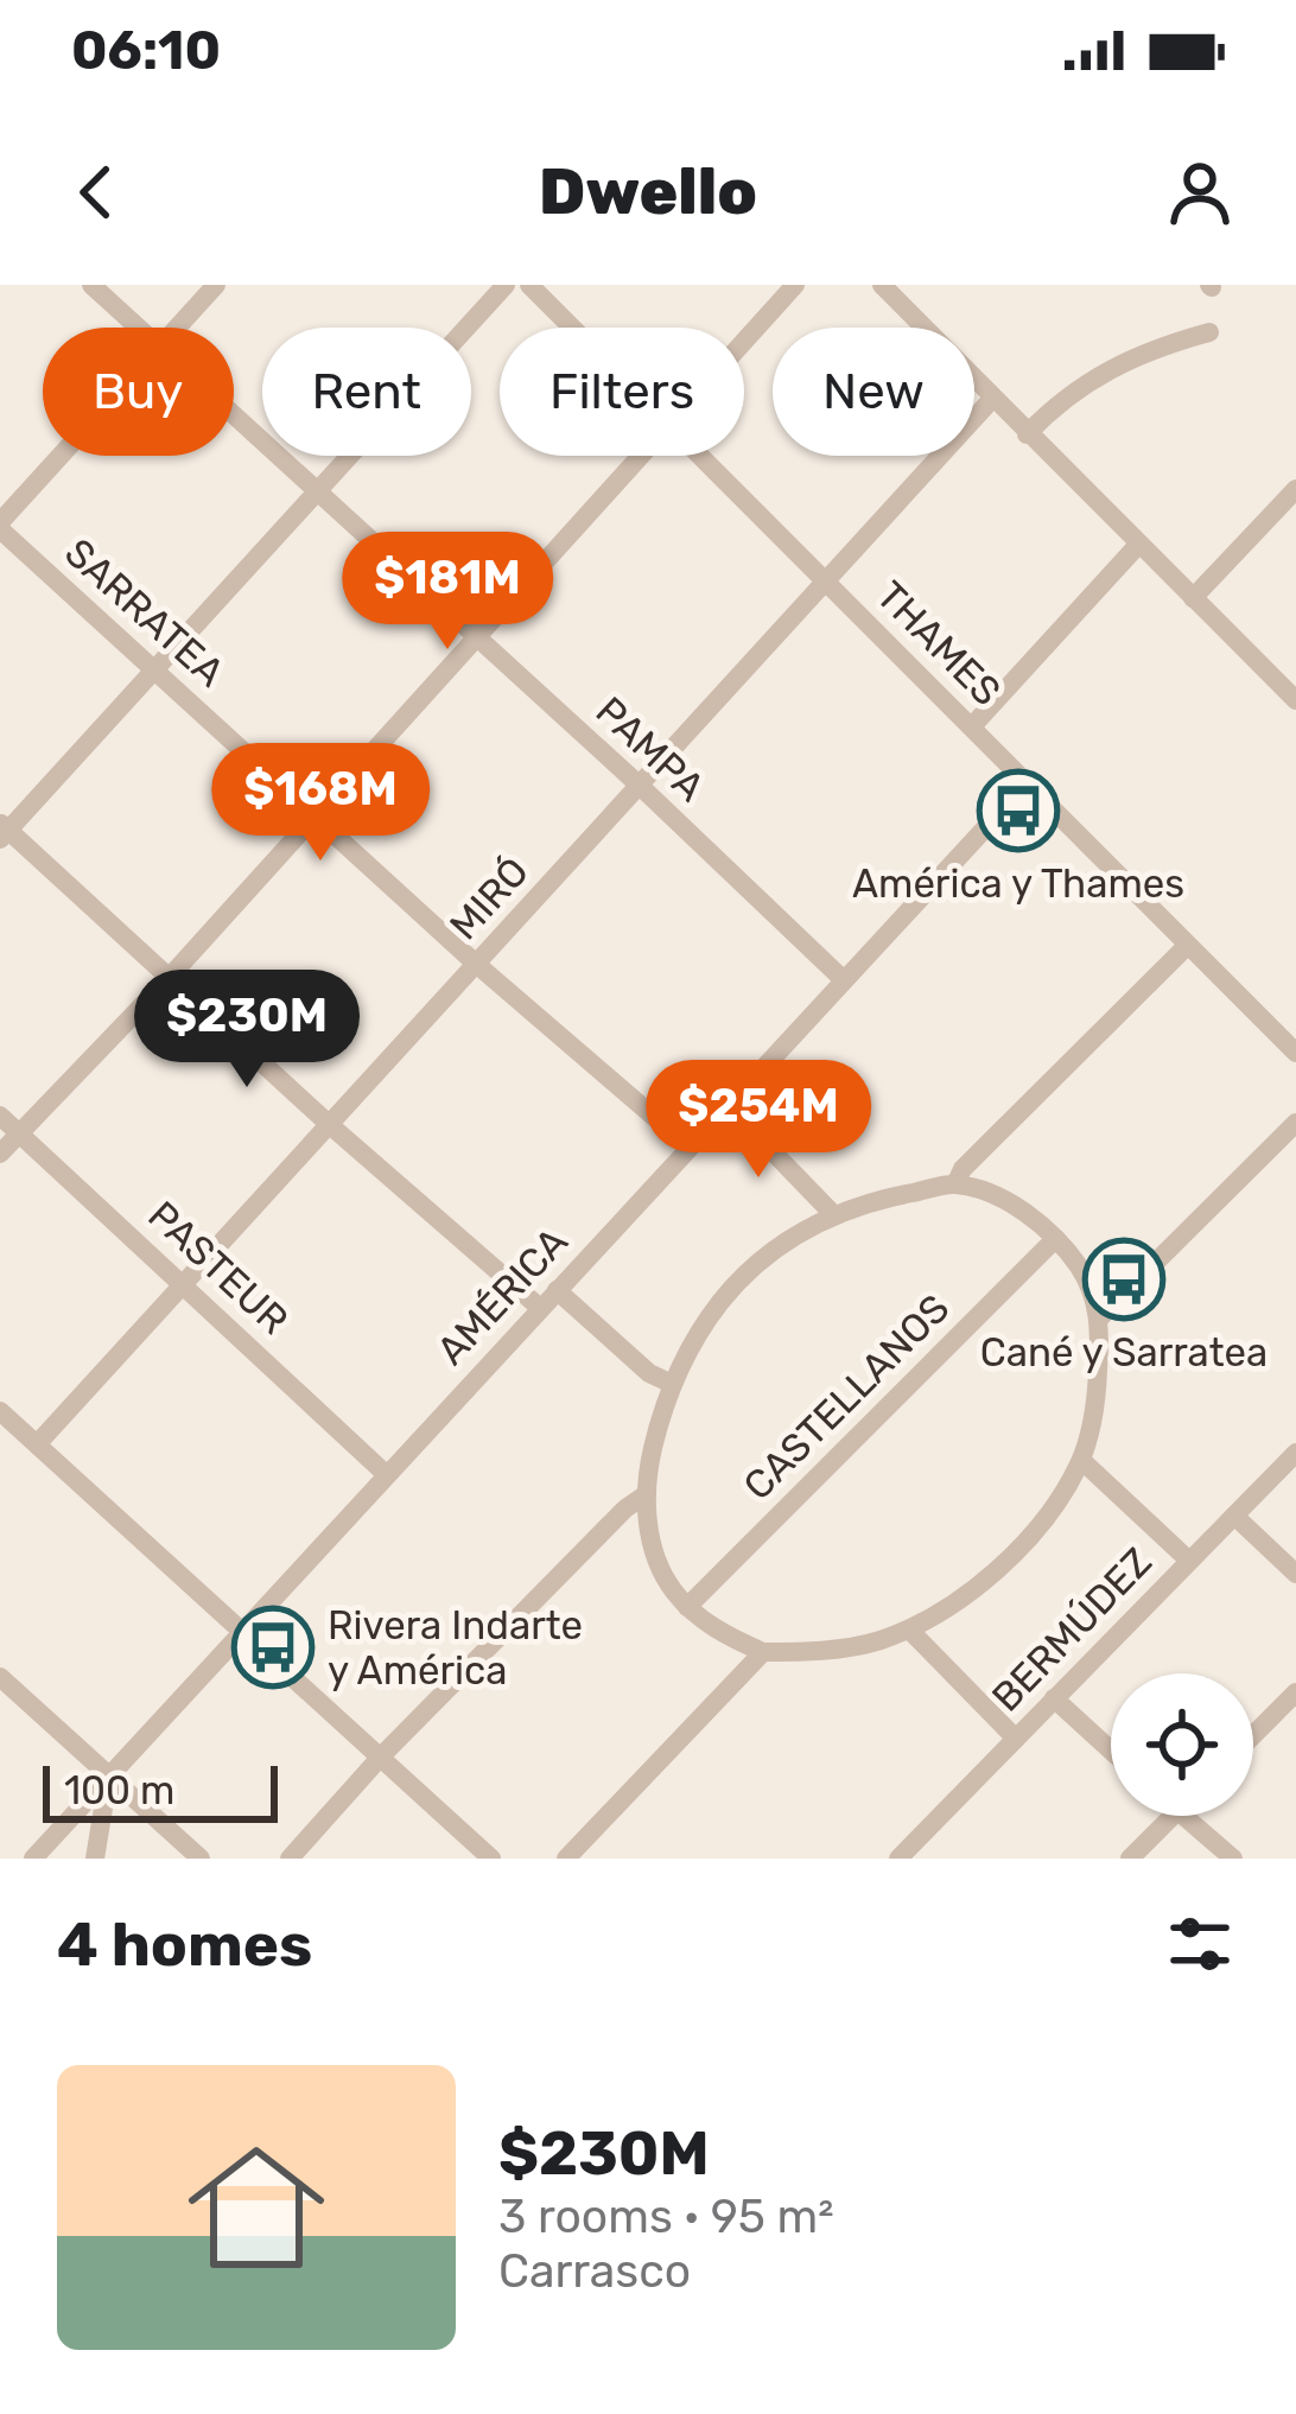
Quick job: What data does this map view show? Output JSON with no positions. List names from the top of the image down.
{
  "streets": {
    "street": [
      "SARRATEA",
      "THAMES",
      "PAMPA",
      "MIRÓ",
      "PASTEUR",
      "AMÉRICA",
      "CASTELLANOS",
      "BERMÚDEZ"
    ]
  },
  "crossings": [
    ["SARRATEA", "MIRÓ"],
    ["SARRATEA", "AMÉRICA"],
    ["THAMES", "MIRÓ"],
    ["THAMES", "AMÉRICA"],
    ["PAMPA", "MIRÓ"],
    ["PAMPA", "AMÉRICA"],
    ["MIRÓ", "PASTEUR"],
    ["PASTEUR", "AMÉRICA"]
  ],
  "places": {
    "bus stop": ["América y Thames", "Cané y Sarratea", "Rivera Indarte y América"]
  },
  "scale_bar": "100 m",
  "page": {
    "status": "06:10",
    "header": "Dwello",
    "chip": [
      "Buy",
      "Rent",
      "Filters",
      "New"
    ],
    "price": [
      "$181M",
      "$168M",
      "$230M",
      "$254M"
    ],
    "scale": "100 m",
    "heading": "4 homes",
    "list": [
      {
        "name": "$230M",
        "note": "3 rooms · 95 m² · Carrasco"
      }
    ]
  }
}
